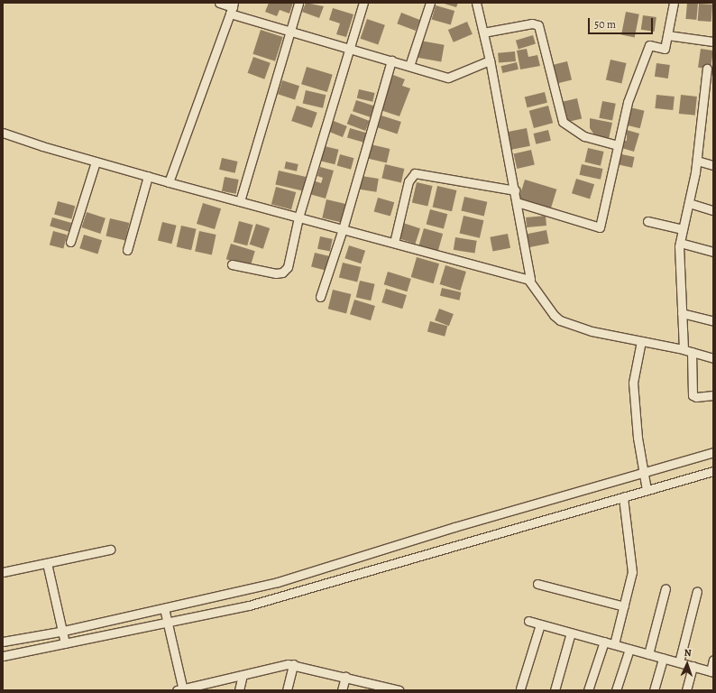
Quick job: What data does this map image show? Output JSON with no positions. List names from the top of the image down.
{
  "scale_bar": "50 m",
  "north": "top"
}
